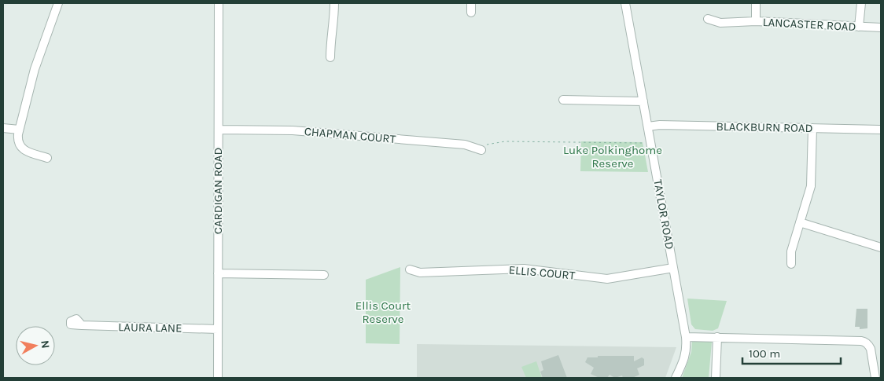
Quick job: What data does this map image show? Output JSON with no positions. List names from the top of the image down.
{
  "streets": {
    "street": [
      "LANCASTER ROAD",
      "BLACKBURN ROAD",
      "CHAPMAN COURT",
      "CARDIGAN ROAD",
      "TAYLOR ROAD",
      "ELLIS COURT",
      "LAURA LANE"
    ]
  },
  "crossings": [
    ["BLACKBURN ROAD", "TAYLOR ROAD"],
    ["CHAPMAN COURT", "CARDIGAN ROAD"],
    ["CARDIGAN ROAD", "LAURA LANE"],
    ["TAYLOR ROAD", "ELLIS COURT"]
  ],
  "parks": ["Luke Polkinghome Reserve", "Ellis Court Reserve"],
  "scale_bar": "100 m",
  "north": "right"
}
